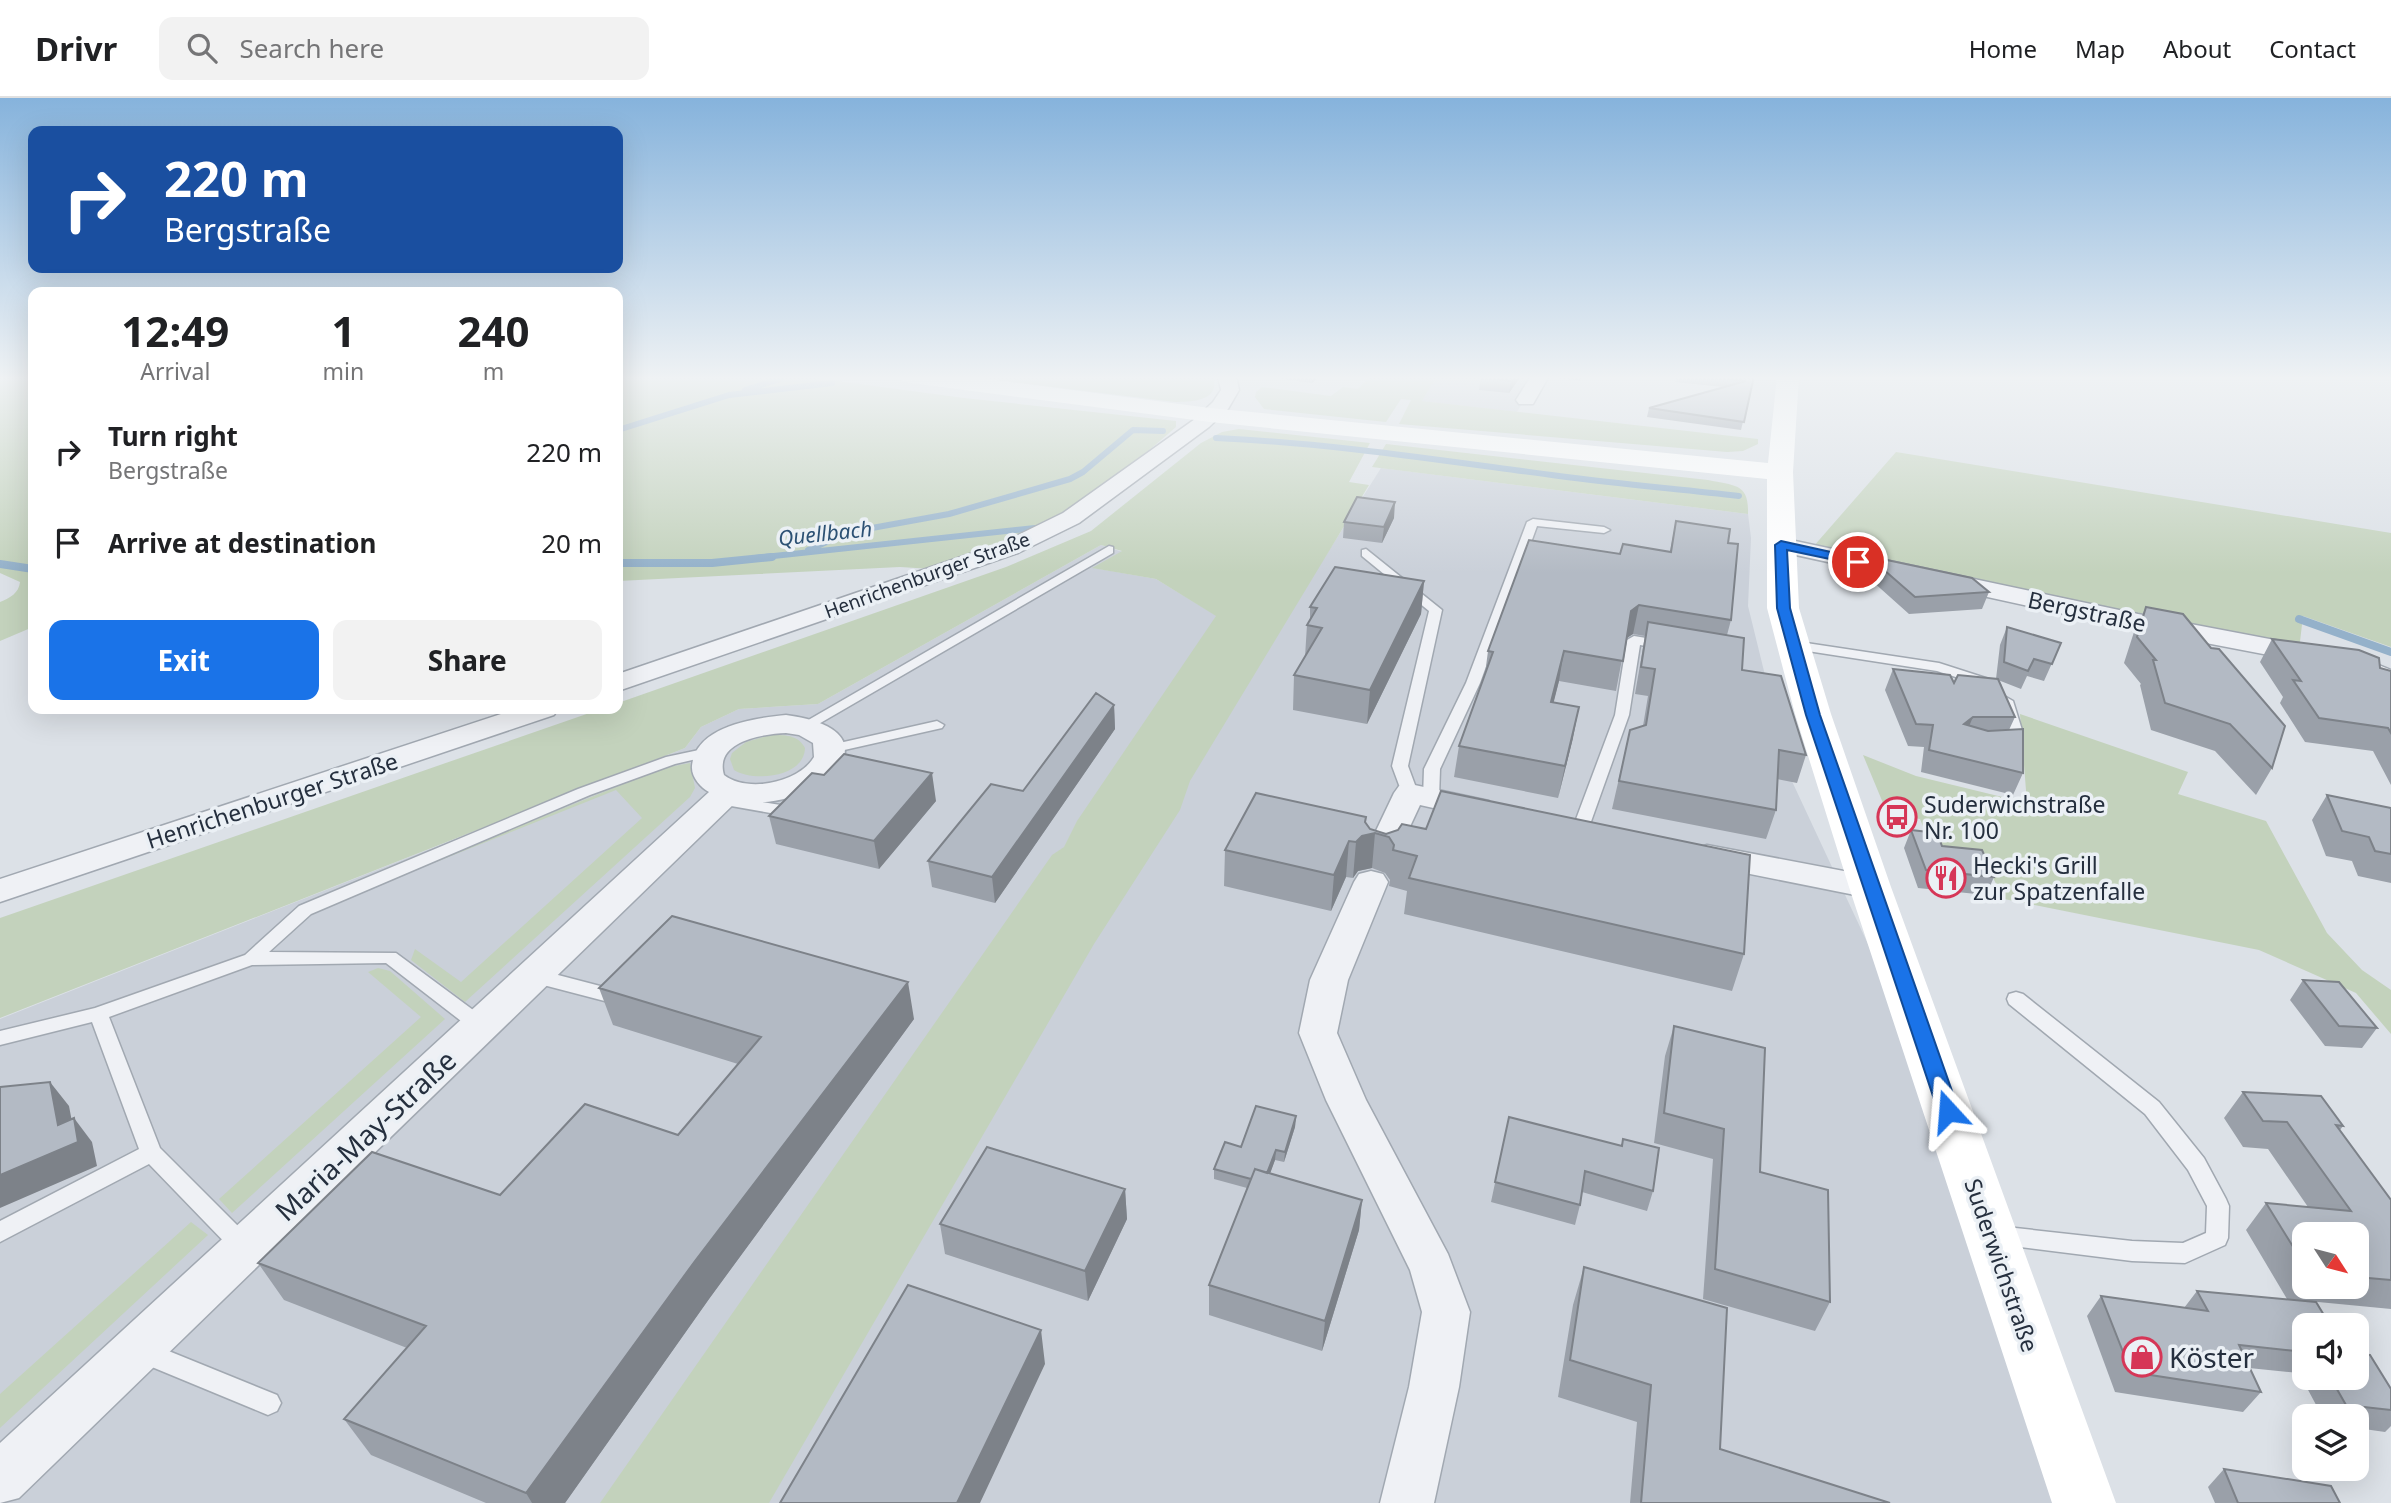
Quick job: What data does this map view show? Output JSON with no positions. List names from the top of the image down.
{
  "streets": {
    "main road": ["Suderwichstraße"],
    "street": ["Henrichenburger Straße", "Bergstraße", "Maria-May-Straße"]
  },
  "crossings": [
    ["Bergstraße", "Suderwichstraße"]
  ],
  "water": ["Quellbach"],
  "places": {
    "bus stop": ["Suderwichstraße Nr. 100"],
    "restaurant": ["Hecki's Grill zur Spatzenfalle"],
    "shop": ["Köster"]
  },
  "north": "bottom right",
  "page": {
    "header": "Drivr",
    "search": "Search here",
    "nav": [
      "Home",
      "Map",
      "About",
      "Contact"
    ],
    "turn": ["220 m", "Bergstraße"],
    "eta": [
      "12:49",
      "Arrival",
      "1",
      "min",
      "240",
      "m"
    ],
    "list": [
      {
        "name": "Turn right",
        "note": "Bergstraße",
        "value": "220 m"
      },
      {
        "name": "Arrive at destination",
        "value": "20 m"
      }
    ],
    "buttons": ["Exit", "Share"]
  }
}
